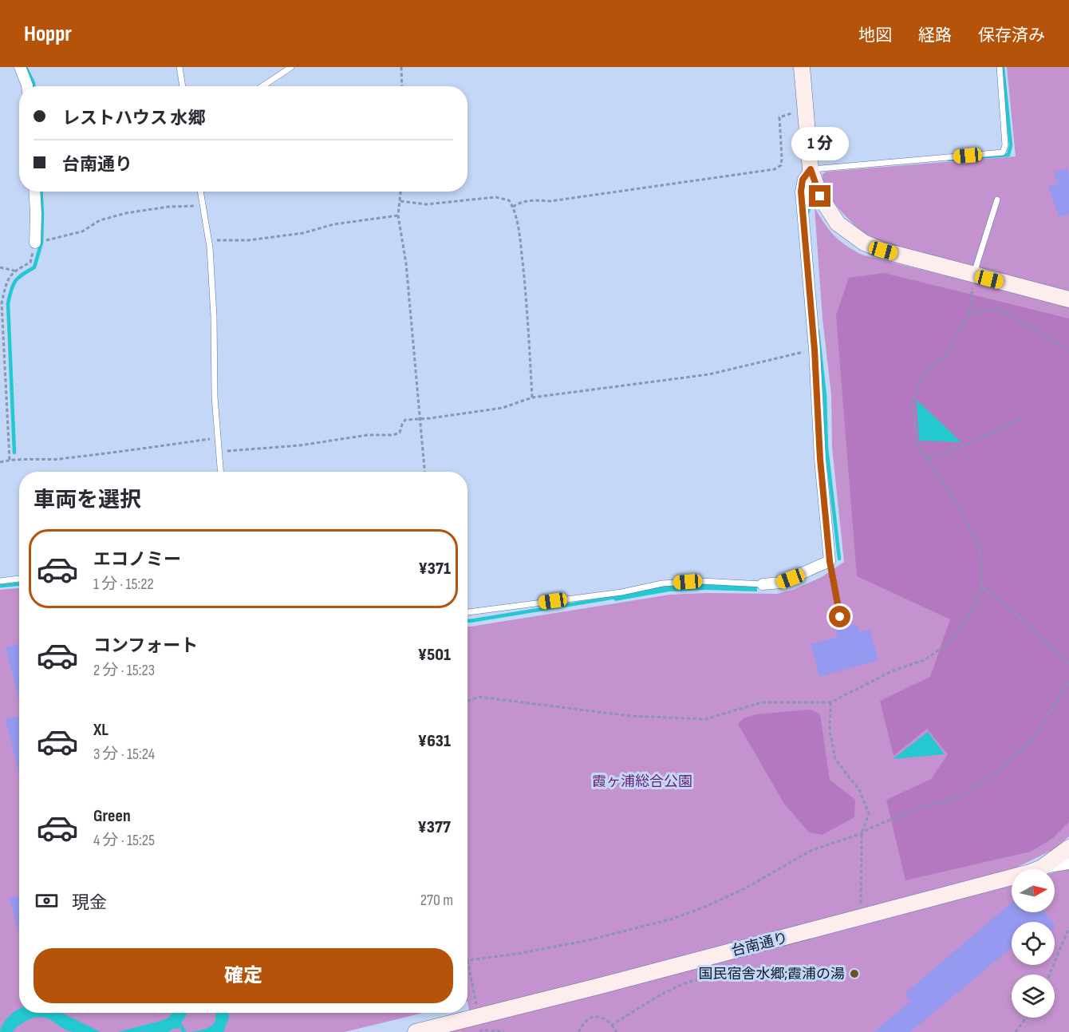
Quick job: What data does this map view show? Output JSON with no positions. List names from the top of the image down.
{
  "streets": {
    "street": ["台南通り"]
  },
  "parks": ["霞ヶ浦総合公園"],
  "places": ["国民宿舎水郷;霞浦の湯"],
  "north": "right",
  "page": {
    "header": "Hoppr",
    "nav": ["地図", "経路", "保存済み"],
    "banner": ["レストハウス 水郷", "台南通り"],
    "bubble": "1 分",
    "heading": "車両を選択",
    "list": [
      {
        "name": "エコノミー",
        "note": "1 分 · 15:22",
        "value": "¥371"
      },
      {
        "name": "コンフォート",
        "note": "2 分 · 15:23",
        "value": "¥501"
      },
      {
        "name": "XL",
        "note": "3 分 · 15:24",
        "value": "¥631"
      },
      {
        "name": "Green",
        "note": "4 分 · 15:25",
        "value": "¥377"
      }
    ],
    "pay": ["現金", "270 m"],
    "buttons": "確定"
  }
}
